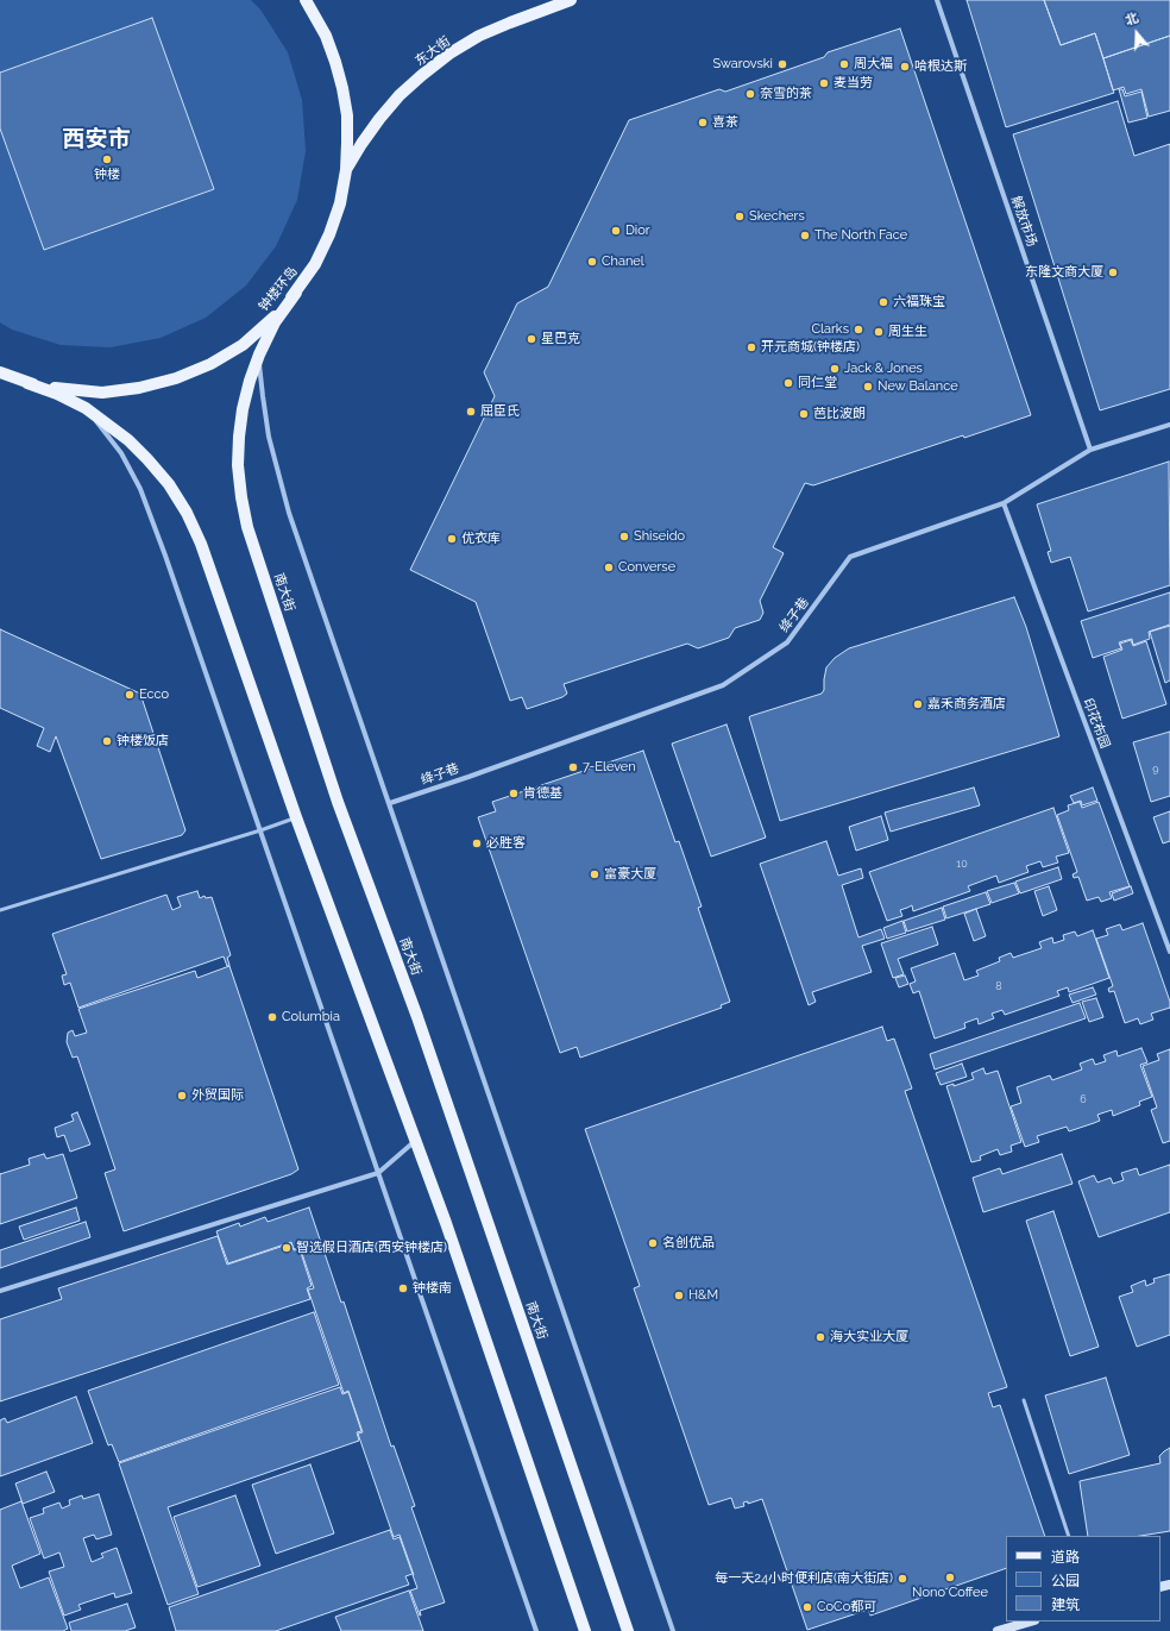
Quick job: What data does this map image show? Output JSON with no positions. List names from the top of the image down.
{
  "streets": {
    "main road": ["东大街", "钟楼环岛", "南大街"],
    "street": ["解放市场", "绛子巷", "印花布园"]
  },
  "crossings": [
    ["东大街", "钟楼环岛"],
    ["解放市场", "绛子巷"],
    ["钟楼环岛", "南大街"],
    ["绛子巷", "印花布园"]
  ],
  "districts": ["西安市"],
  "places": [
    "Swarovski",
    "周大福",
    "哈根达斯",
    "麦当劳",
    "奈雪的茶",
    "喜茶",
    "钟楼",
    "Skechers",
    "Dior",
    "The North Face",
    "Chanel",
    "东隆文商大厦",
    "六福珠宝",
    "Clarks",
    "周生生",
    "星巴克",
    "开元商城(钟楼店)",
    "Jack & Jones",
    "同仁堂",
    "New Balance",
    "屈臣氏",
    "芭比波朗",
    "Shiseido",
    "优衣库",
    "Converse",
    "Ecco",
    "嘉禾商务酒店",
    "钟楼饭店",
    "7-Eleven",
    "肯德基",
    "必胜客",
    "富豪大厦",
    "Columbia",
    "外贸国际",
    "名创优品",
    "智选假日酒店(西安钟楼店)",
    "钟楼南",
    "H&M",
    "海大实业大厦",
    "Nono Coffee",
    "每一天24小时便利店(南大街店)",
    "CoCo都可"
  ],
  "house_numbers": [
    "9",
    "10",
    "8",
    "6"
  ],
  "legend": ["道路", "公园", "建筑"],
  "north": "top"
}
